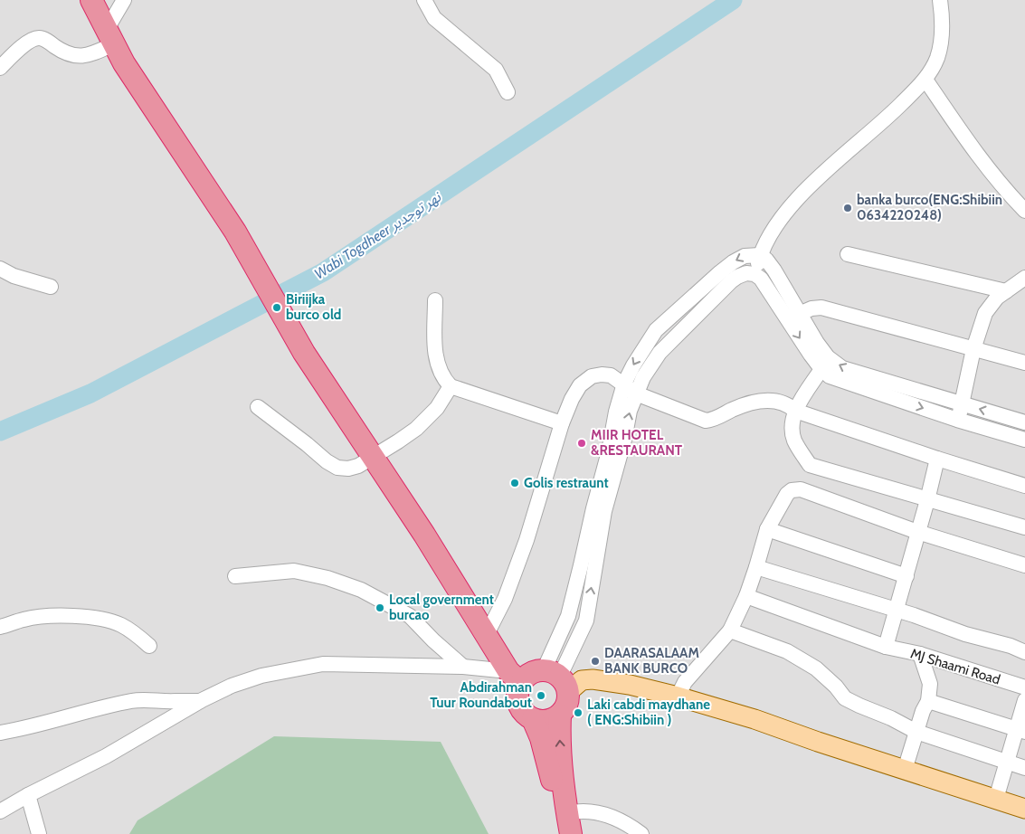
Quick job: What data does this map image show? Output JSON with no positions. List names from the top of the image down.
{
  "streets": {
    "street": ["MJ Shaami Road"]
  },
  "water": ["Wabi Togdheer نهر توجدير"],
  "places": [
    "banka burco(ENG:Shibiin 0634220248)",
    "Biriijka burco old",
    "MIIR HOTEL &RESTAURANT",
    "Golis restraunt",
    "Local government burcao",
    "DAARASALAAM BANK BURCO",
    "Abdirahman Tuur Roundabout",
    "Laki cabdi maydhane ( ENG:Shibiin )"
  ]
}
